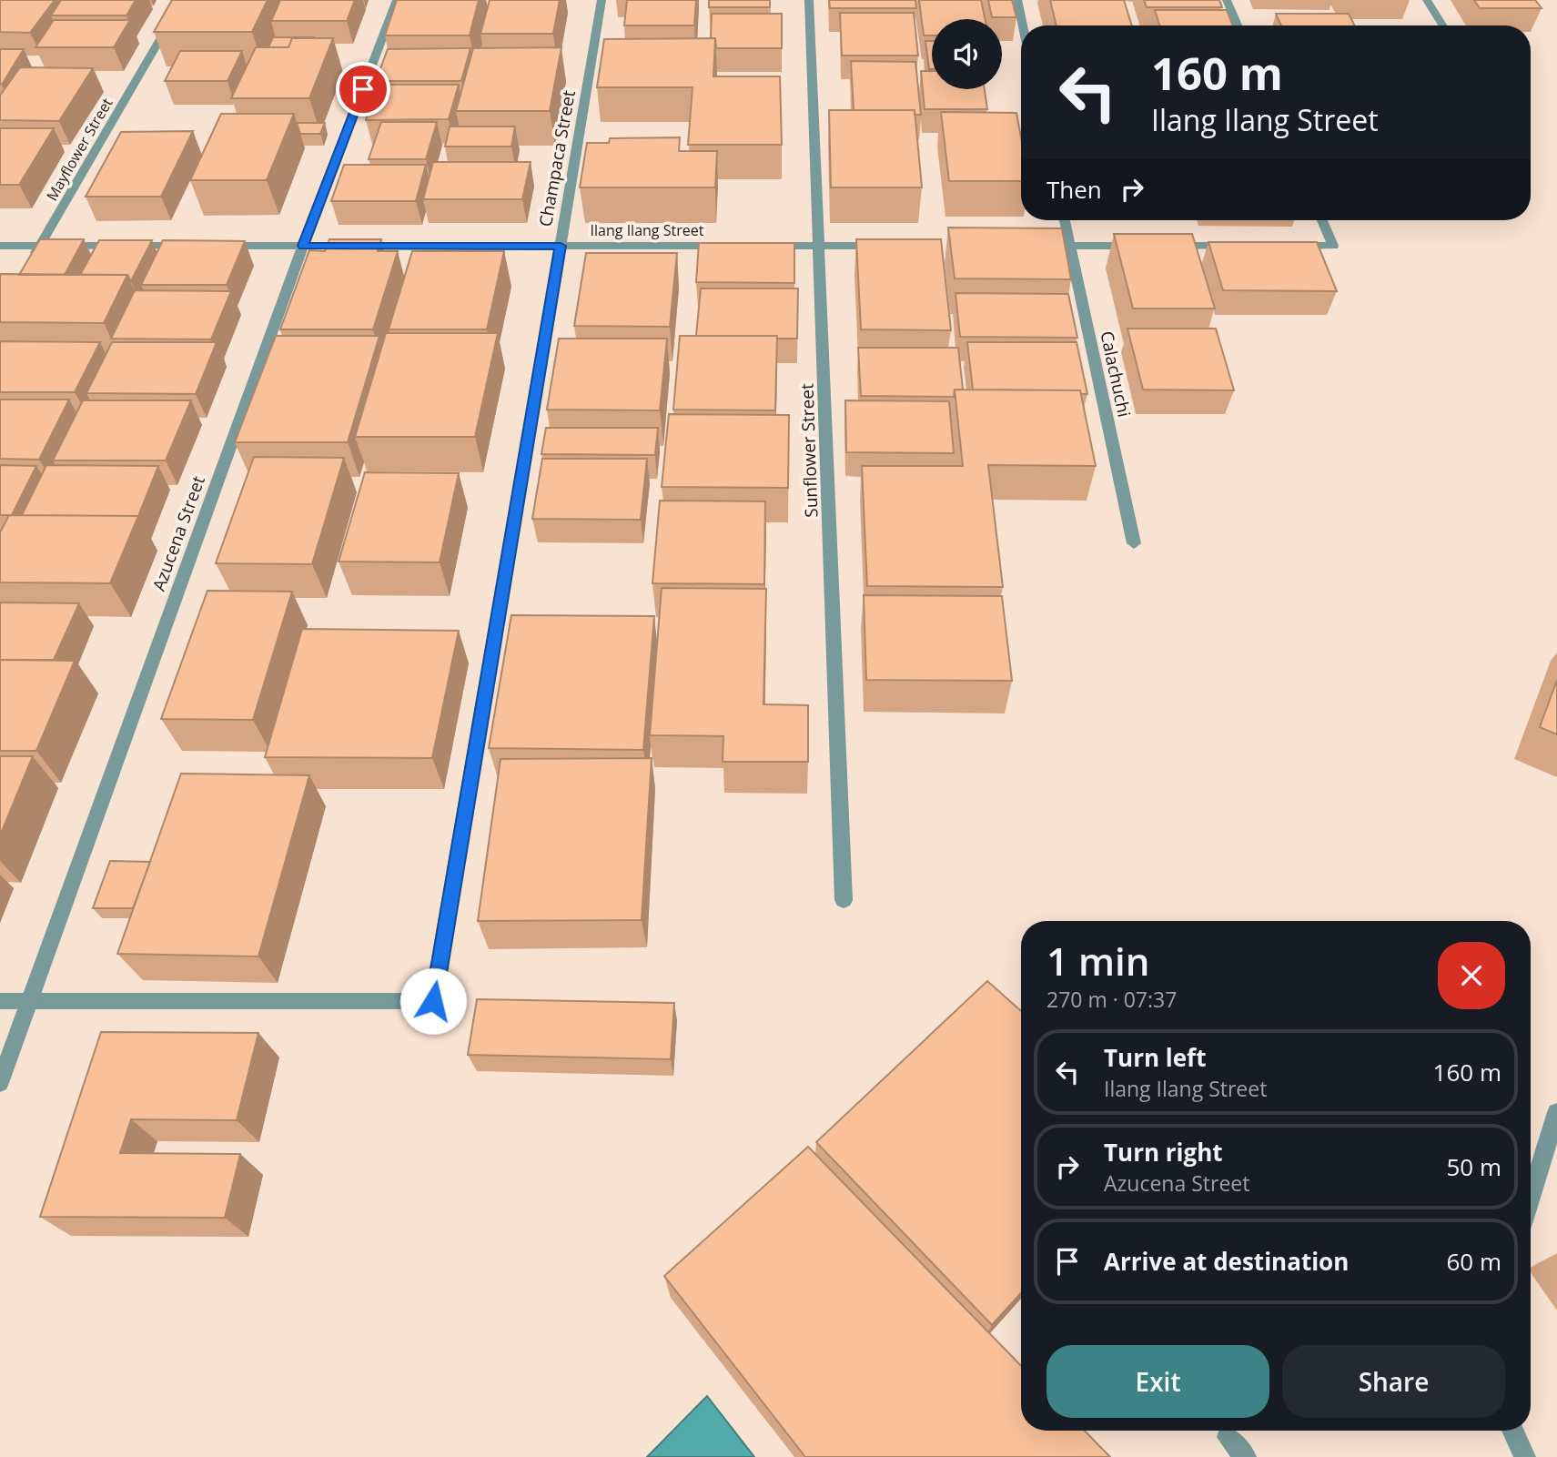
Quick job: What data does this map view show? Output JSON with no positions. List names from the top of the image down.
{
  "streets": {
    "street": [
      "Mayflower Street",
      "Champaca Street",
      "Ilang Ilang Street",
      "Calachuchi",
      "Sunflower Street",
      "Azucena Street"
    ]
  },
  "crossings": [
    ["Champaca Street", "Ilang Ilang Street"],
    ["Champaca Street", "Azucena Street"],
    ["Ilang Ilang Street", "Azucena Street"]
  ],
  "page": {
    "turn": ["160 m", "Ilang Ilang Street"],
    "then": "Then",
    "heading": ["1 min", "270 m · 07:37"],
    "list": [
      {
        "name": "Turn left",
        "note": "Ilang Ilang Street",
        "value": "160 m"
      },
      {
        "name": "Turn right",
        "note": "Azucena Street",
        "value": "50 m"
      },
      {
        "name": "Arrive at destination",
        "value": "60 m"
      }
    ],
    "buttons": ["Exit", "Share"]
  }
}
